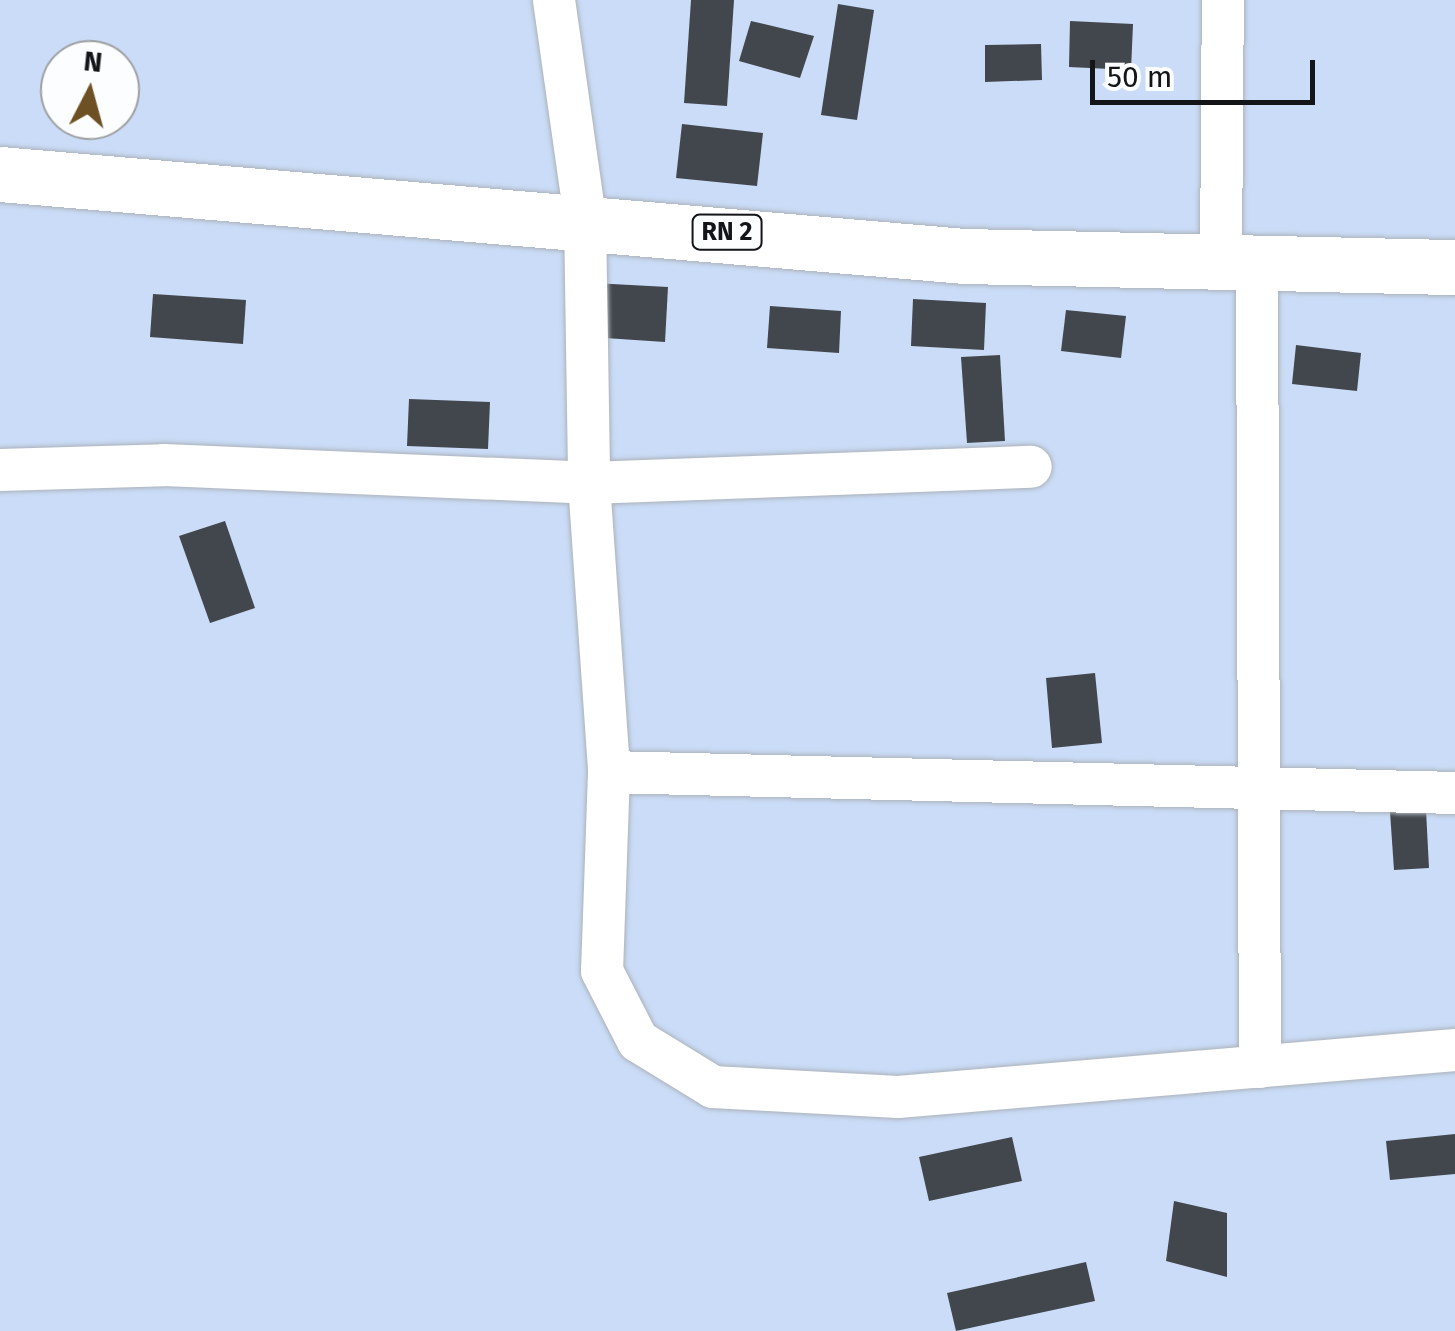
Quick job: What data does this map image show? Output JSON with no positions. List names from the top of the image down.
{
  "streets": {
    "highway": ["RN 2"]
  },
  "scale_bar": "50 m",
  "north": "top"
}
